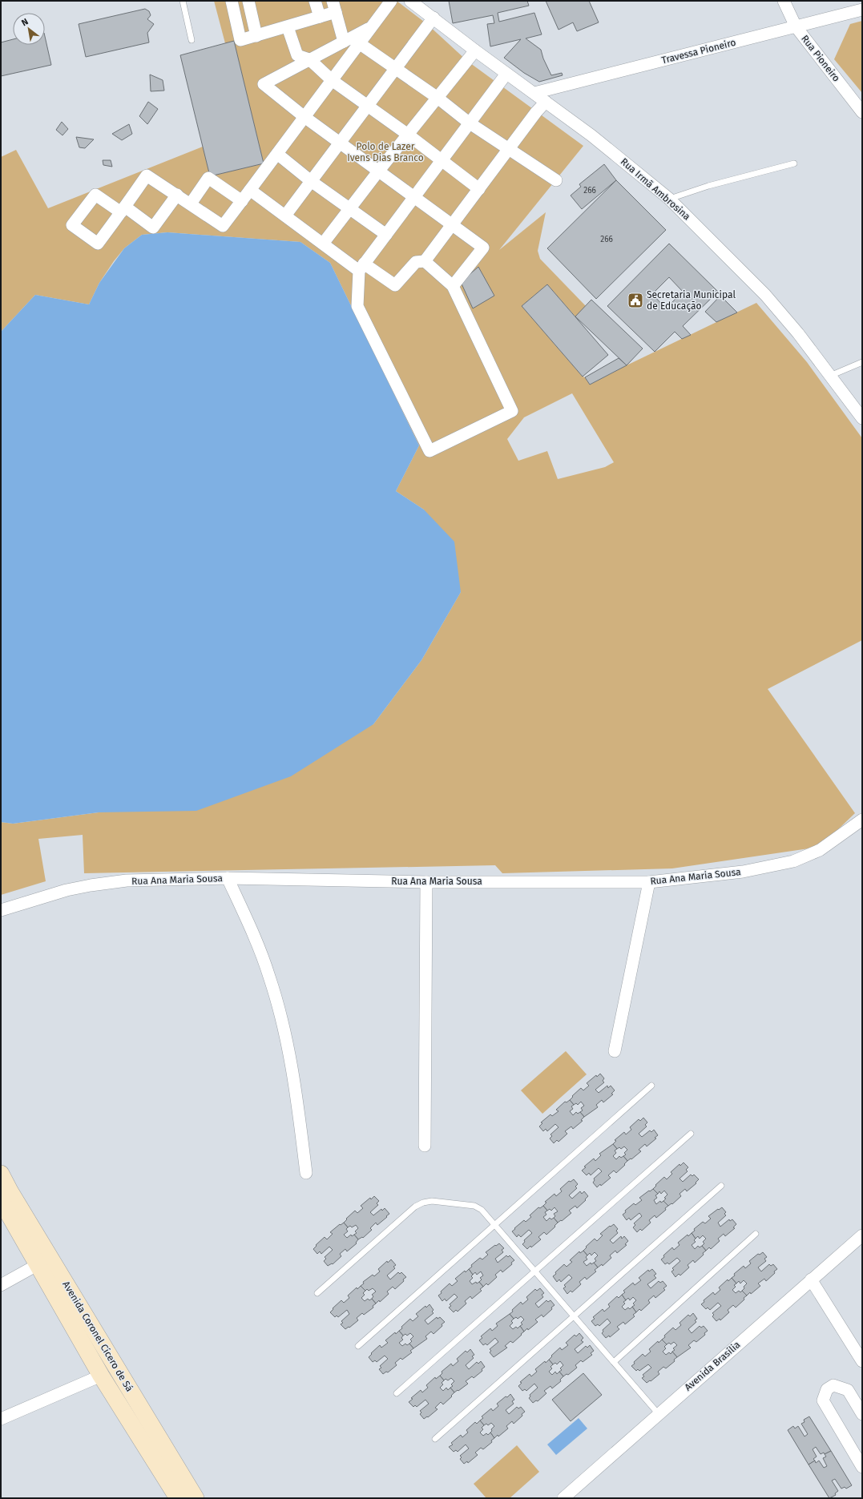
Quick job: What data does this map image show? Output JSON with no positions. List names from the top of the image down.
{
  "streets": {
    "main road": ["Avenida Coronel Cícero de Sá"],
    "street": [
      "Travessa Pioneiro",
      "Rua Pioneiro",
      "Rua Irmã Ambrosina",
      "Rua Ana Maria Sousa",
      "Avenida Brasília"
    ]
  },
  "crossings": [
    ["Travessa Pioneiro", "Rua Pioneiro"],
    ["Travessa Pioneiro", "Rua Irmã Ambrosina"]
  ],
  "parks": ["Polo de Lazer Ivens Dias Branco"],
  "places": {
    "public building": ["Secretaria Municipal de Educação"]
  },
  "house_numbers": ["266", "266"],
  "north": "top left"
}
